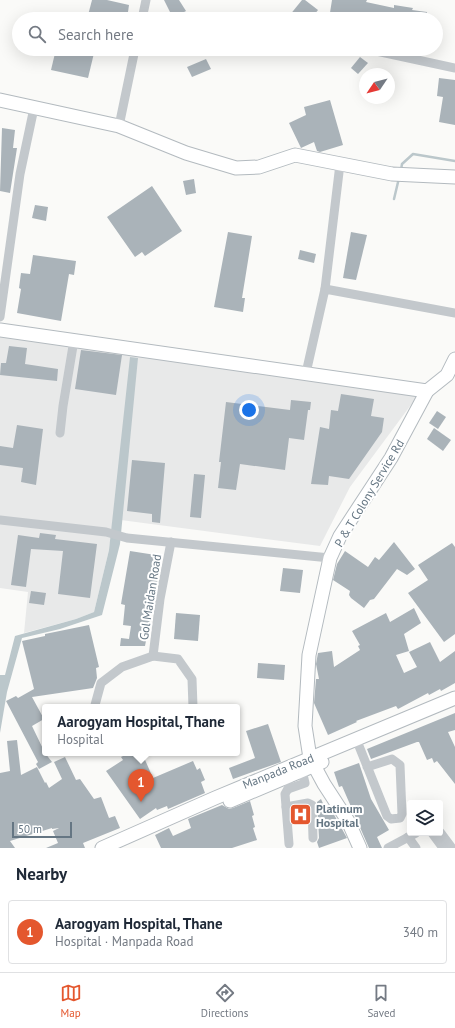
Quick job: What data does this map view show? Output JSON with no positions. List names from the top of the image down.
{
  "streets": {
    "street": ["P & T Colony Service Rd", "Gol Maidan Road", "Manpada Road"]
  },
  "crossings": [
    ["P & T Colony Service Rd", "Manpada Road"]
  ],
  "places": {
    "hospital": ["Platinum Hospital"]
  },
  "scale_bar": "50 m",
  "north": "bottom left",
  "page": {
    "search": "Search here",
    "popup": ["Aarogyam Hospital, Thane", "Hospital"],
    "pins": "1",
    "scale": "50 m",
    "heading": "Nearby",
    "list": [
      {
        "mark": "1",
        "name": "Aarogyam Hospital, Thane",
        "note": "Hospital · Manpada Road",
        "value": "340 m"
      }
    ],
    "nav": ["Map", "Directions", "Saved"]
  }
}
